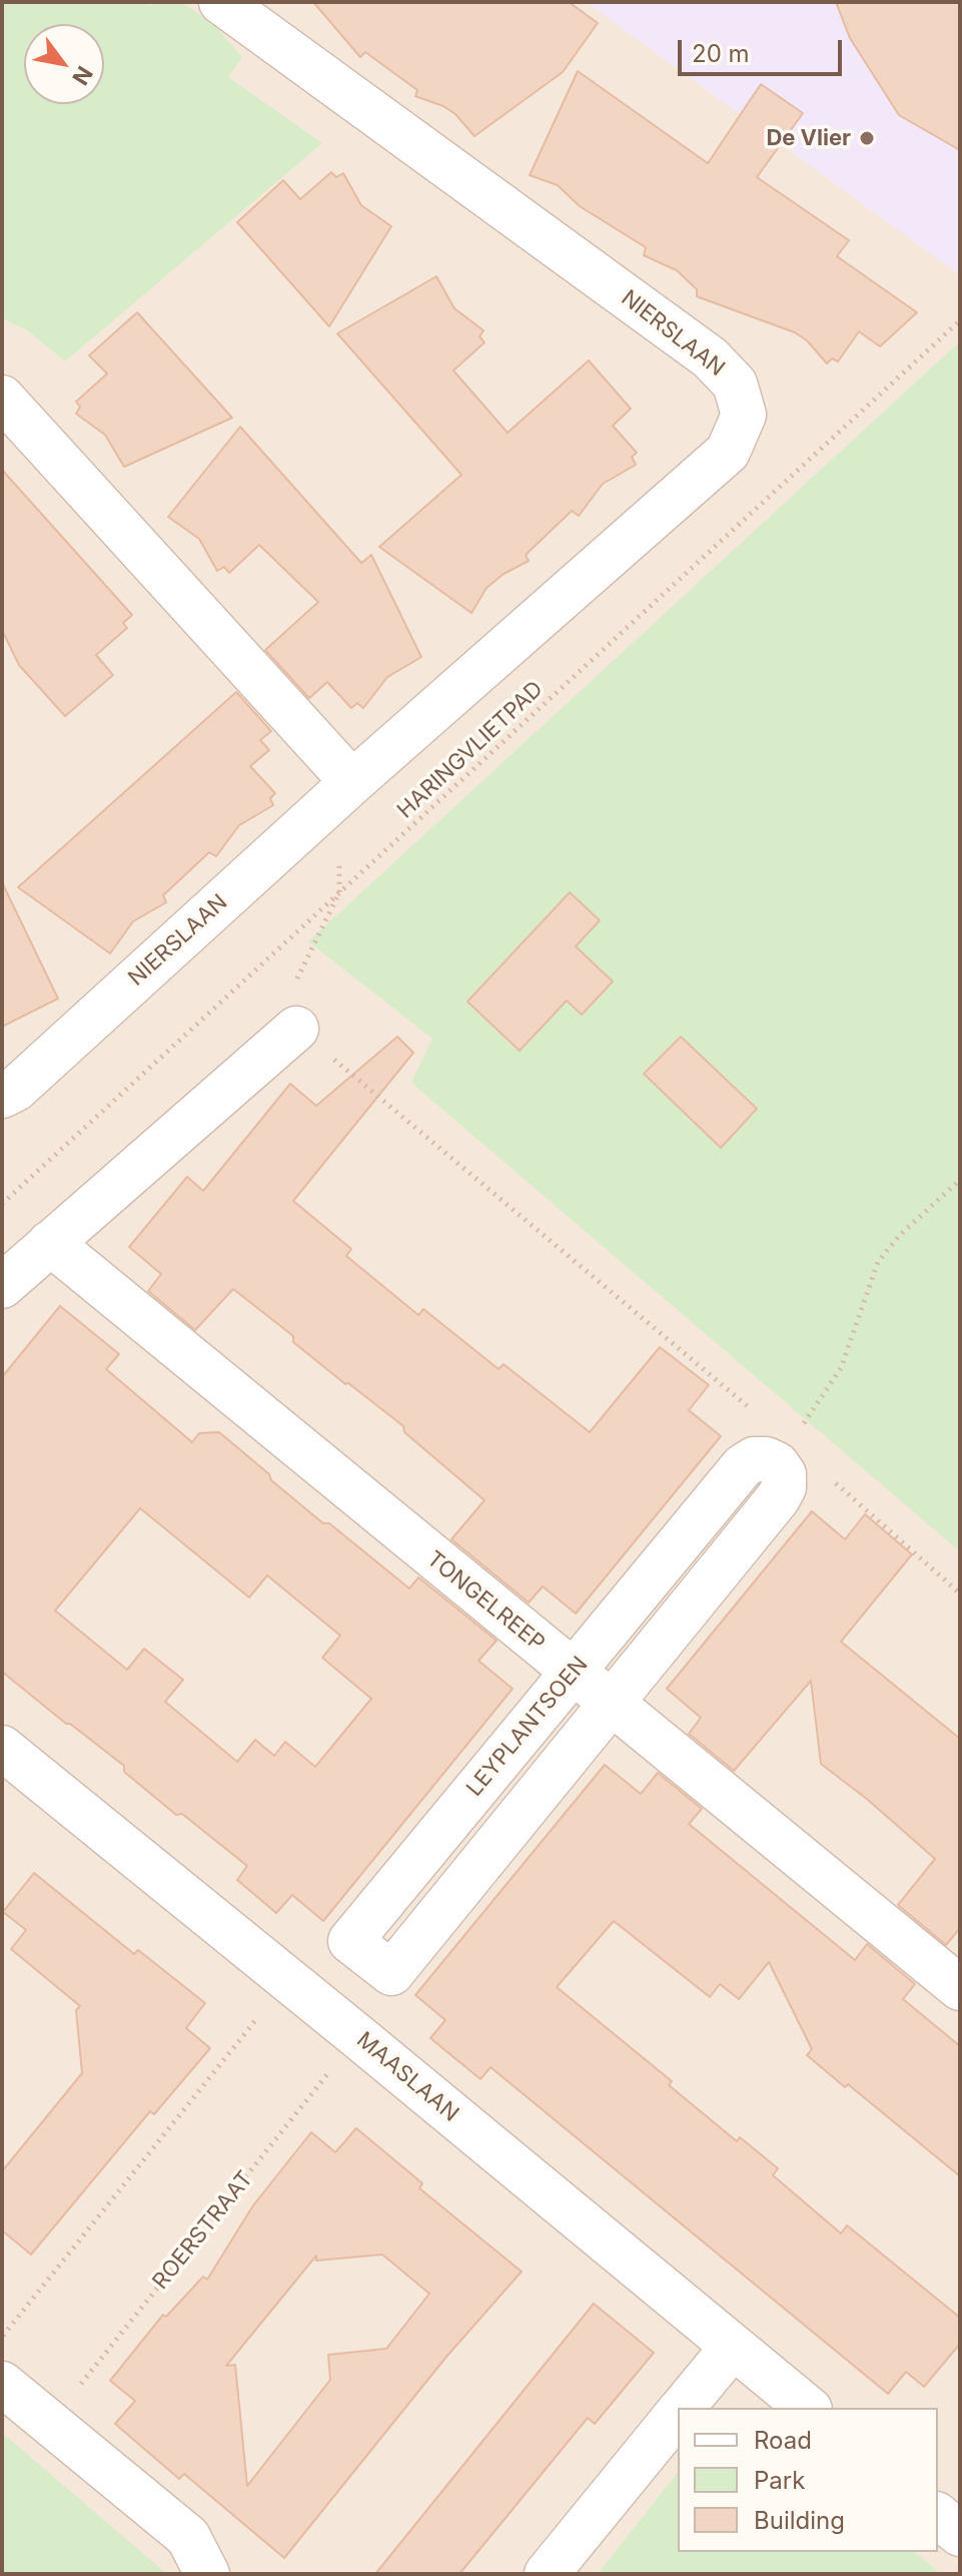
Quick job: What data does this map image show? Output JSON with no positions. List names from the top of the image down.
{
  "streets": {
    "street": [
      "NIERSLAAN",
      "TONGELREEP",
      "LEYPLANTSOEN",
      "MAASLAAN"
    ],
    "path": ["HARINGVLIETPAD", "ROERSTRAAT"]
  },
  "crossings": [
    ["TONGELREEP", "LEYPLANTSOEN"],
    ["MAASLAAN", "ROERSTRAAT"]
  ],
  "places": ["De Vlier"],
  "legend": ["Road", "Park", "Building"],
  "scale_bar": "20 m",
  "north": "bottom right"
}
